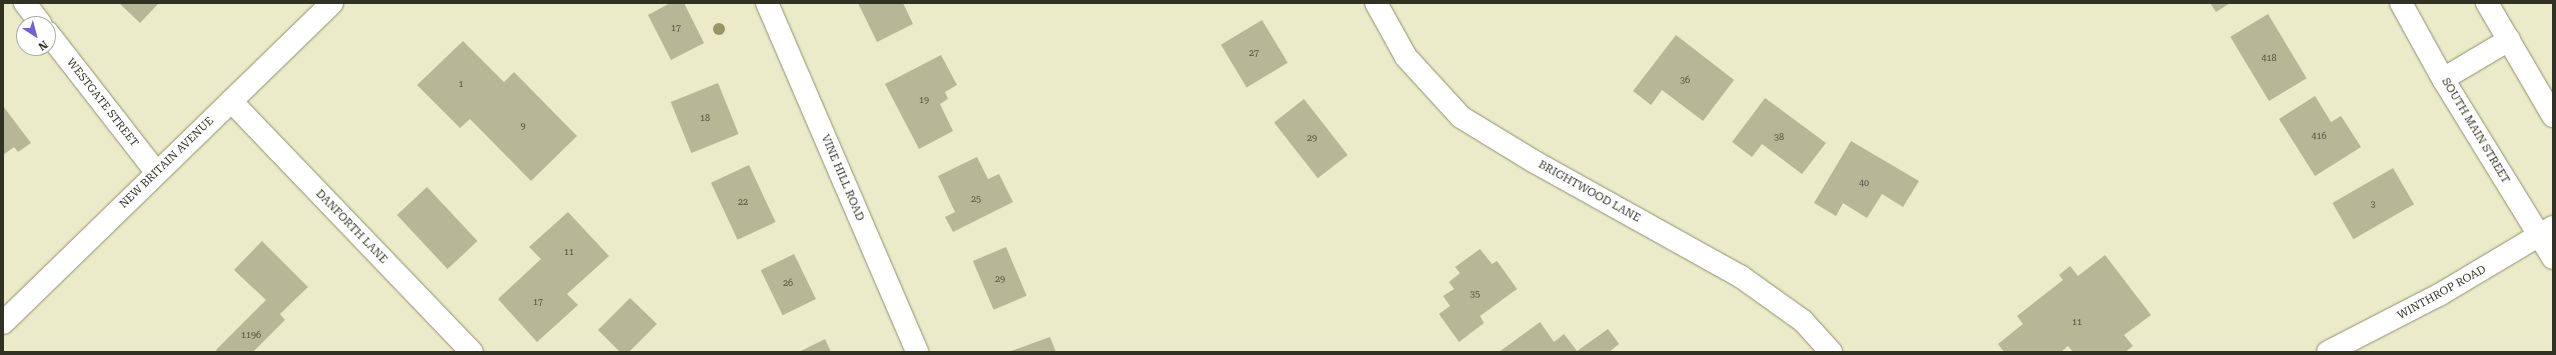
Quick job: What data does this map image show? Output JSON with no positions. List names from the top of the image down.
{
  "streets": {
    "street": [
      "WESTGATE STREET",
      "SOUTH MAIN STREET",
      "NEW BRITAIN AVENUE",
      "VINE HILL ROAD",
      "BRIGHTWOOD LANE",
      "DANFORTH LANE",
      "WINTHROP ROAD"
    ]
  },
  "crossings": [
    ["WESTGATE STREET", "NEW BRITAIN AVENUE"],
    ["SOUTH MAIN STREET", "WINTHROP ROAD"],
    ["NEW BRITAIN AVENUE", "DANFORTH LANE"]
  ],
  "house_numbers": [
    "17",
    "27",
    "418",
    "36",
    "1",
    "19",
    "18",
    "9",
    "416",
    "38",
    "29",
    "40",
    "25",
    "22",
    "3",
    "11",
    "29",
    "26",
    "35",
    "17",
    "11",
    "1196"
  ],
  "north": "bottom right"
}
